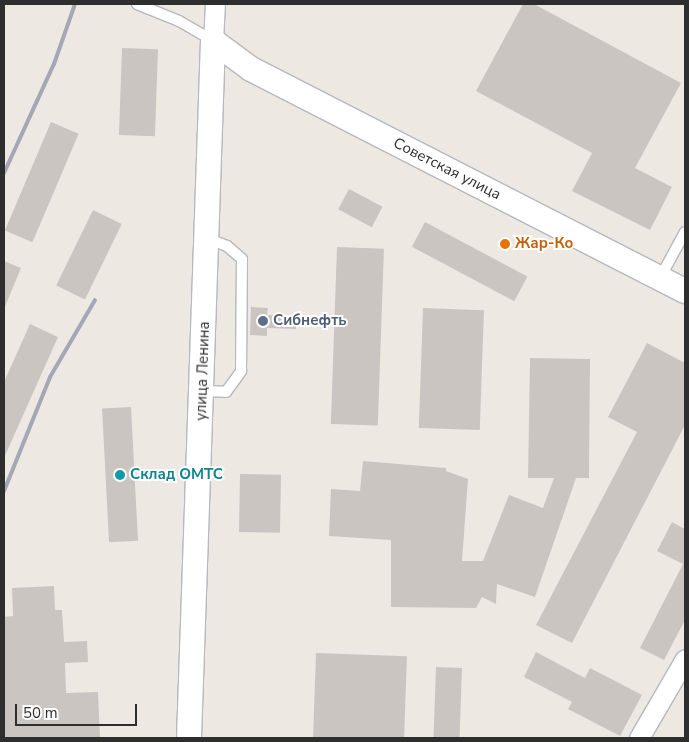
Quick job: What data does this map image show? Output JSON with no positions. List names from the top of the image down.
{
  "streets": {
    "street": ["Советская улица", "улица Ленина"]
  },
  "crossings": [
    ["Советская улица", "улица Ленина"]
  ],
  "places": ["Жар-Ко", "Сибнефть", "Склад ОМТС"],
  "scale_bar": "50 m"
}
